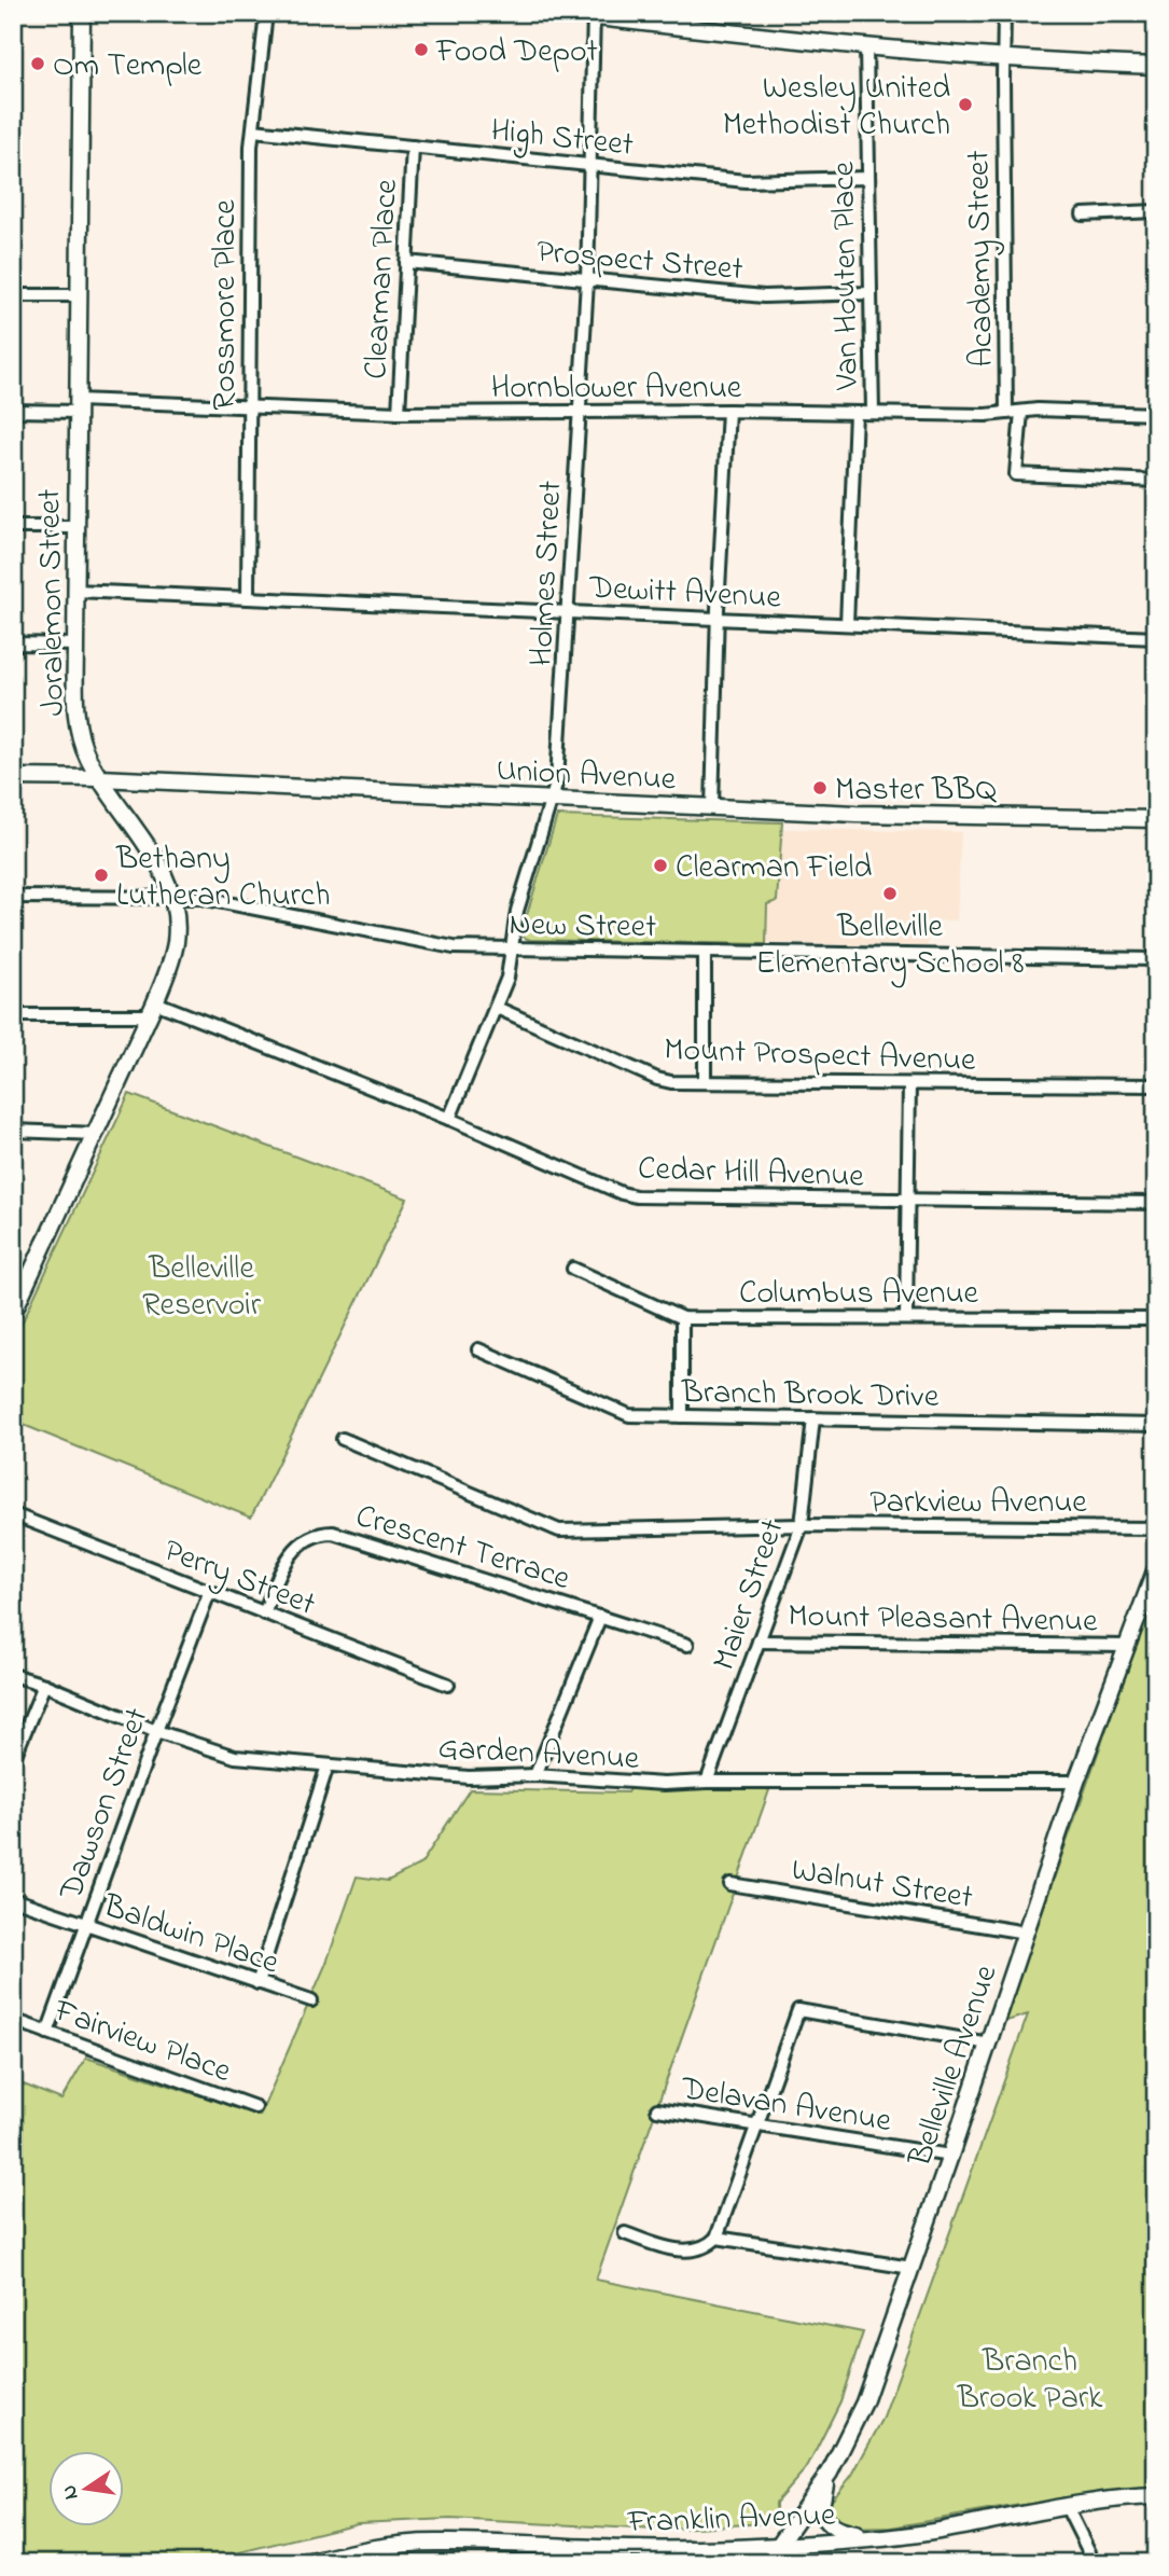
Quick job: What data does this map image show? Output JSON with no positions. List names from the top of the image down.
{
  "streets": {
    "main road": [
      "Joralemon Street",
      "Union Avenue",
      "Belleville Avenue",
      "Franklin Avenue"
    ],
    "street": [
      "High Street",
      "Prospect Street",
      "Academy Street",
      "Van Houten Place",
      "Clearman Place",
      "Rossmore Place",
      "Hornblower Avenue",
      "Holmes Street",
      "Dewitt Avenue",
      "New Street",
      "Mount Prospect Avenue",
      "Cedar Hill Avenue",
      "Columbus Avenue",
      "Branch Brook Drive",
      "Parkview Avenue",
      "Crescent Terrace",
      "Perry Street",
      "Maier Street",
      "Mount Pleasant Avenue",
      "Garden Avenue",
      "Dawson Street",
      "Walnut Street",
      "Baldwin Place",
      "Fairview Place",
      "Delavan Avenue"
    ]
  },
  "crossings": [
    ["High Street", "Van Houten Place"],
    ["High Street", "Clearman Place"],
    ["High Street", "Rossmore Place"],
    ["High Street", "Holmes Street"],
    ["Prospect Street", "Van Houten Place"],
    ["Prospect Street", "Clearman Place"],
    ["Prospect Street", "Holmes Street"],
    ["Academy Street", "Hornblower Avenue"],
    ["Van Houten Place", "Hornblower Avenue"],
    ["Van Houten Place", "Dewitt Avenue"],
    ["Clearman Place", "Hornblower Avenue"],
    ["Rossmore Place", "Hornblower Avenue"],
    ["Rossmore Place", "Dewitt Avenue"],
    ["Hornblower Avenue", "Holmes Street"],
    ["Hornblower Avenue", "Joralemon Street"],
    ["Holmes Street", "Dewitt Avenue"],
    ["Holmes Street", "Union Avenue"],
    ["Holmes Street", "New Street"],
    ["Holmes Street", "Mount Prospect Avenue"],
    ["Holmes Street", "Cedar Hill Avenue"],
    ["Dewitt Avenue", "Joralemon Street"],
    ["Joralemon Street", "Union Avenue"],
    ["Joralemon Street", "New Street"],
    ["Joralemon Street", "Cedar Hill Avenue"],
    ["Branch Brook Drive", "Maier Street"],
    ["Parkview Avenue", "Maier Street"],
    ["Crescent Terrace", "Perry Street"],
    ["Perry Street", "Dawson Street"],
    ["Maier Street", "Mount Pleasant Avenue"],
    ["Maier Street", "Garden Avenue"],
    ["Mount Pleasant Avenue", "Belleville Avenue"],
    ["Garden Avenue", "Dawson Street"],
    ["Garden Avenue", "Belleville Avenue"],
    ["Dawson Street", "Baldwin Place"],
    ["Dawson Street", "Fairview Place"],
    ["Walnut Street", "Belleville Avenue"],
    ["Belleville Avenue", "Delavan Avenue"],
    ["Belleville Avenue", "Franklin Avenue"]
  ],
  "parks": ["Belleville Reservoir", "Branch Brook Park"],
  "places": [
    "Food Depot",
    "Om Temple",
    "Wesley United Methodist Church",
    "Master BBQ",
    "Clearman Field",
    "Bethany Lutheran Church",
    "Belleville Elementary School 8"
  ],
  "north": "left"
}
